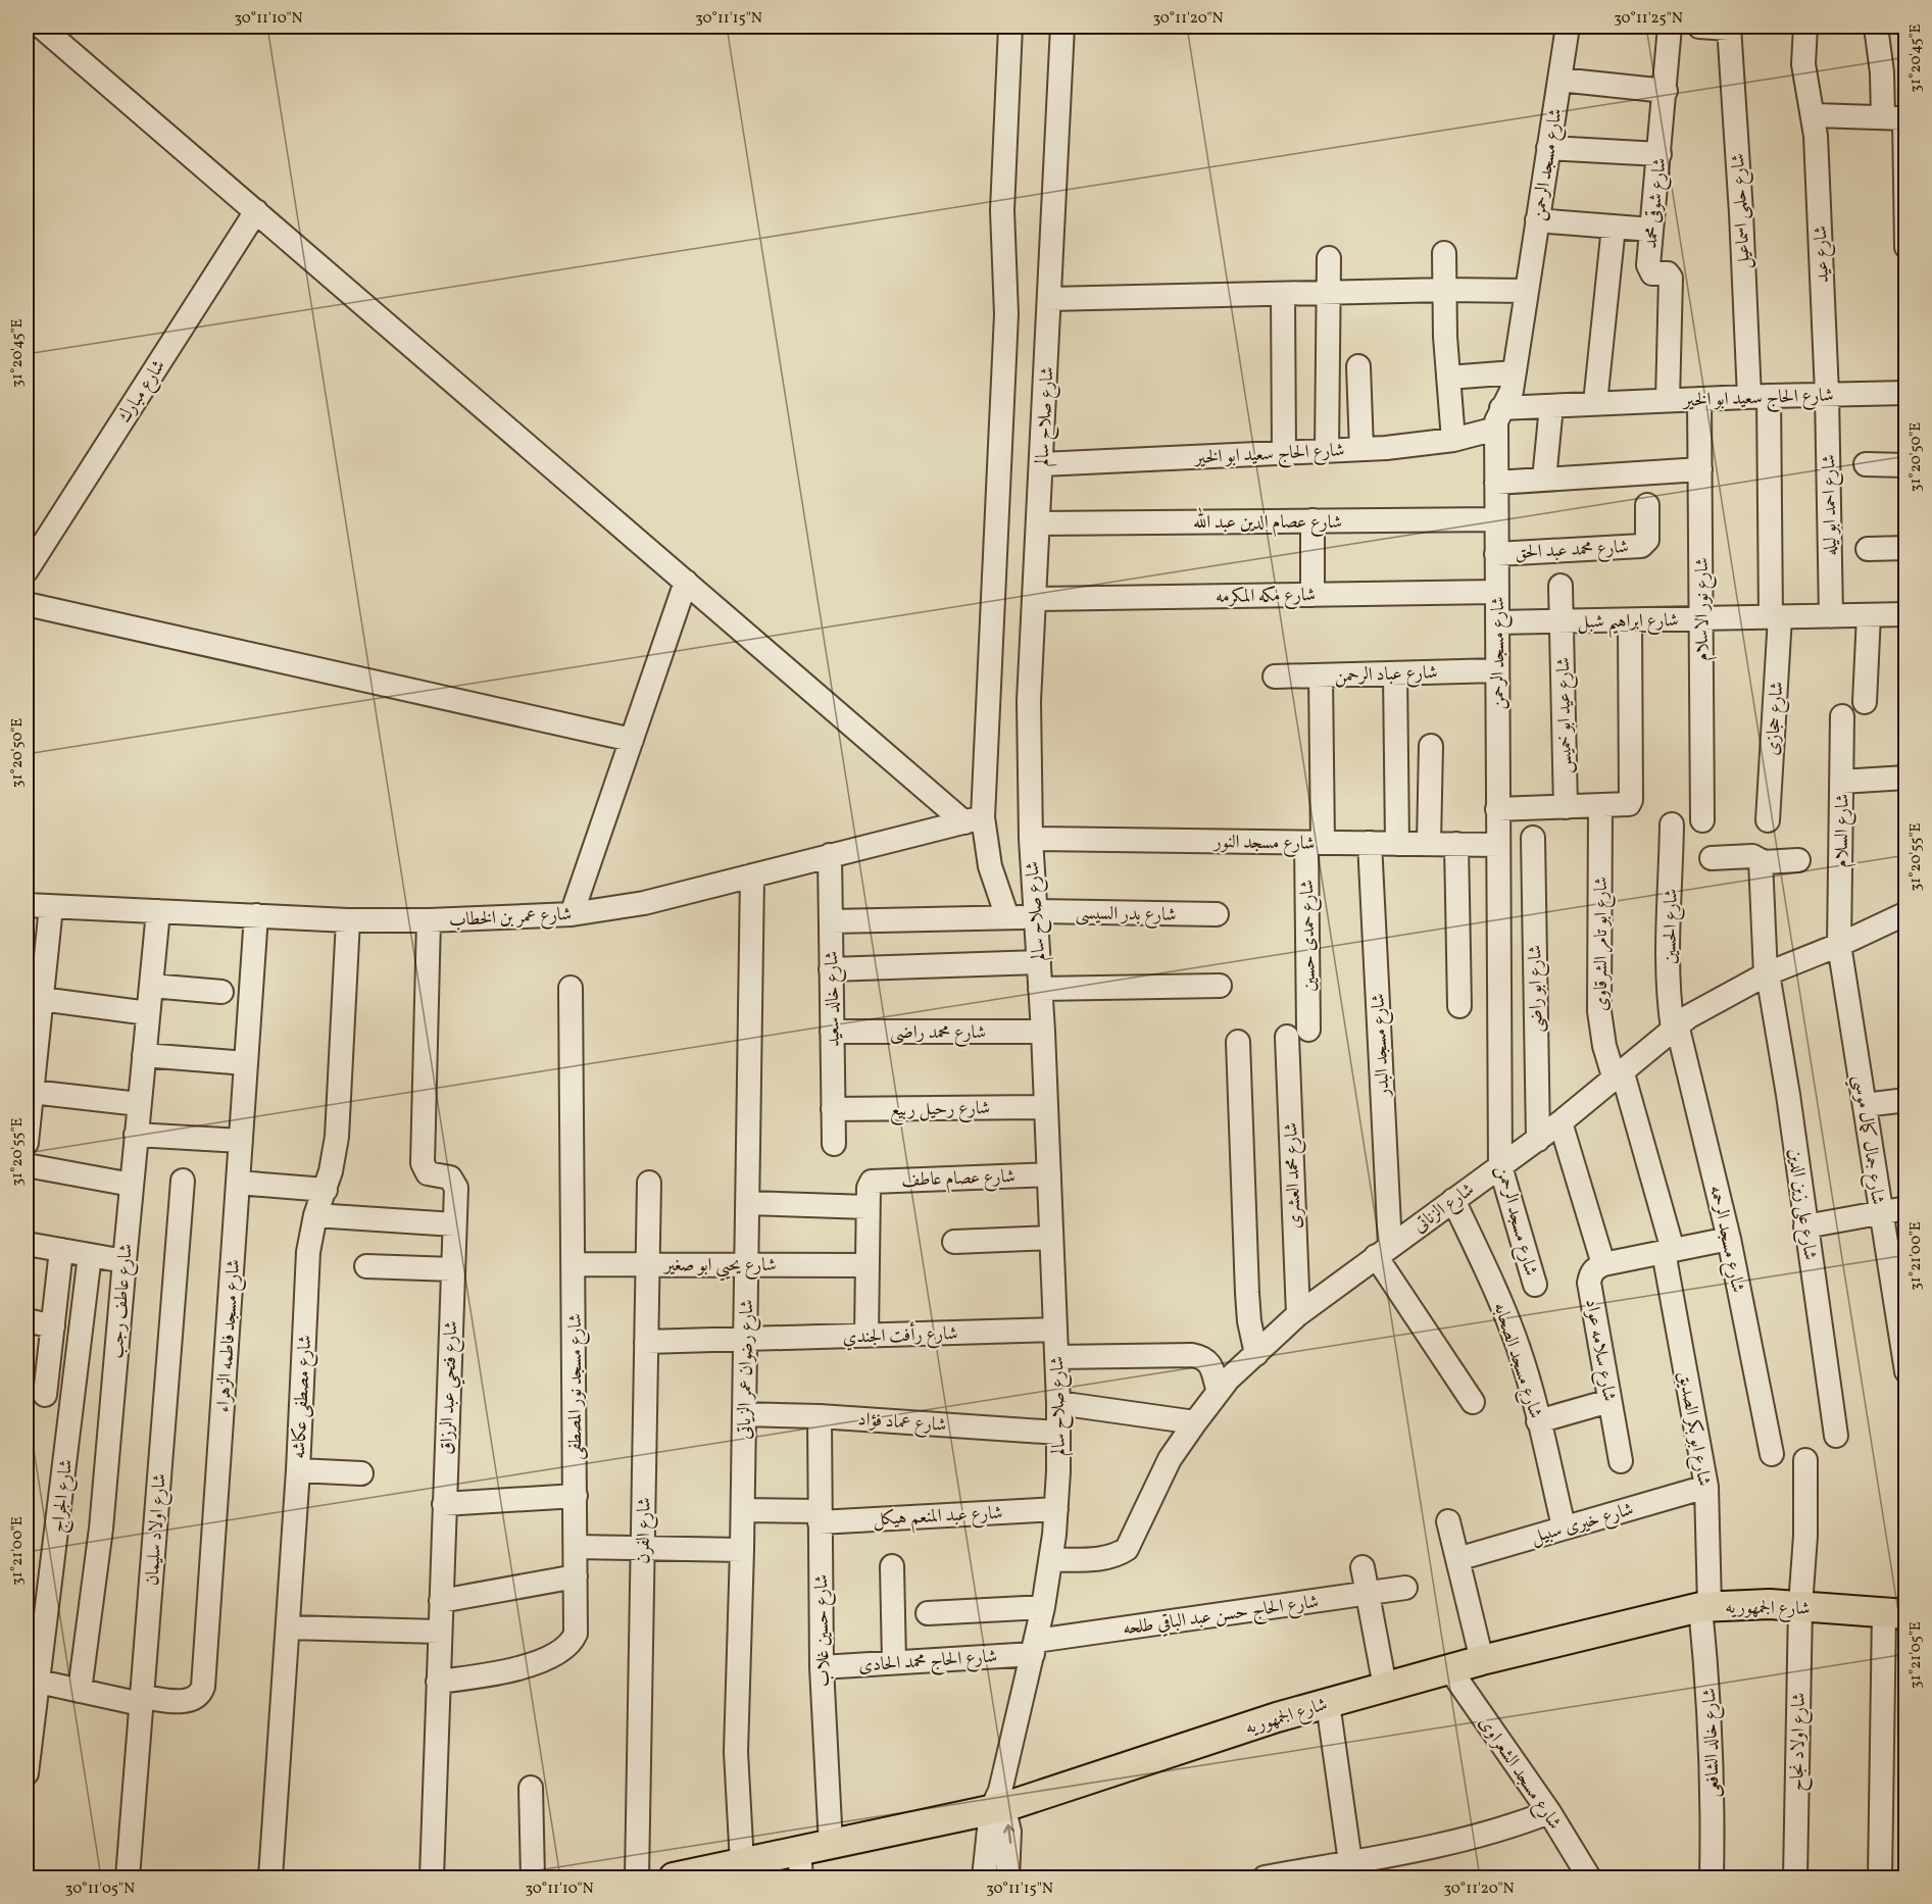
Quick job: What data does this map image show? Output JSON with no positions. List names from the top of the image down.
{
  "streets": {
    "main road": ["شارع الجمهوريه"],
    "street": [
      "شارع مسجد الرحمن",
      "شارع شوقى محمد",
      "شارع حلمى اسماعيل",
      "شارع عيد",
      "شارع مبارك",
      "شارع الحاج سعيد ابو الخير",
      "شارع صلاح سالم",
      "شارع احمد ابو ليله",
      "شارع عصام الدين عبد الله",
      "شارع محمد عبد الحق",
      "شارع مكه المكرمه",
      "شارع نور الاسلام",
      "شارع ابراهيم شبل",
      "شارع عباد الرحمن",
      "شارع عيد ابو خميس",
      "شارع حجازى",
      "شارع السلام",
      "شارع مسجد النور",
      "شارع بدر السيسى",
      "شارع عمر بن الخطاب",
      "شارع الحسين",
      "شارع حمدى حسين",
      "شارع ابو تامر الشرقاوى",
      "شارع ابو راضى",
      "شارع خالد سعيد",
      "شارع محمد راضى",
      "شارع مسجد البدر",
      "شارع رحيل ربيع",
      "شارع جمال كمال موسي",
      "شارع محمد العشرى",
      "شارع عصام عاطف",
      "شارع على زين الدين",
      "شارع الزناتى",
      "شارع مسجد الرحمه",
      "شارع يحيي ابو صغير",
      "شارع عاطف رجب",
      "شارع رأفت الجندي",
      "شارع مسجد فاطمه الزهراء",
      "شارع سلامه عواد",
      "شارع مسجد الصحابه",
      "شارع رضوان عمر الزياتى",
      "شارع مسجد نور المصطفى",
      "شارع فتحي عبد الرزاق",
      "شارع مصطفى عكاشه",
      "شارع عماد فؤاد",
      "شارع ابو بكر الصديق",
      "شارع الجراج",
      "شارع عبد المنعم هيكل",
      "شارع خيرى سبيل",
      "شارع اولاد سليمان",
      "شارع الفرن",
      "شارع الحاج حسن عبد الباقي طلحه",
      "شارع حسين غلاب",
      "شارع الحاج محمد الحادى",
      "شارع اولاد نجاح",
      "شارع خالد الشافعى",
      "شارع مسجد الشعراوى"
    ]
  },
  "crossings": [
    ["شارع مسجد الرحمن", "شارع الحاج سعيد ابو الخير"],
    ["شارع مسجد الرحمن", "شارع عصام الدين عبد الله"],
    ["شارع مسجد الرحمن", "شارع محمد عبد الحق"],
    ["شارع مسجد الرحمن", "شارع مكه المكرمه"],
    ["شارع مسجد الرحمن", "شارع ابراهيم شبل"],
    ["شارع مسجد الرحمن", "شارع عباد الرحمن"],
    ["شارع مسجد الرحمن", "شارع مسجد النور"],
    ["شارع مسجد الرحمن", "شارع الزناتى"],
    ["شارع شوقى محمد", "شارع الحاج سعيد ابو الخير"],
    ["شارع حلمى اسماعيل", "شارع الحاج سعيد ابو الخير"],
    ["شارع حلمى اسماعيل", "شارع ابراهيم شبل"],
    ["شارع حلمى اسماعيل", "شارع حجازى"],
    ["شارع عيد", "شارع الحاج سعيد ابو الخير"],
    ["شارع عيد", "شارع احمد ابو ليله"],
    ["شارع الحاج سعيد ابو الخير", "شارع صلاح سالم"],
    ["شارع الحاج سعيد ابو الخير", "شارع احمد ابو ليله"],
    ["شارع الحاج سعيد ابو الخير", "شارع نور الاسلام"],
    ["شارع صلاح سالم", "شارع عصام الدين عبد الله"],
    ["شارع صلاح سالم", "شارع مكه المكرمه"],
    ["شارع صلاح سالم", "شارع مسجد النور"],
    ["شارع صلاح سالم", "شارع بدر السيسى"],
    ["شارع صلاح سالم", "شارع محمد راضى"],
    ["شارع صلاح سالم", "شارع رحيل ربيع"],
    ["شارع صلاح سالم", "شارع عصام عاطف"],
    ["شارع صلاح سالم", "شارع الزناتى"],
    ["شارع صلاح سالم", "شارع رأفت الجندي"],
    ["شارع صلاح سالم", "شارع عماد فؤاد"],
    ["شارع صلاح سالم", "شارع عبد المنعم هيكل"],
    ["شارع صلاح سالم", "شارع الجمهوريه"],
    ["شارع صلاح سالم", "شارع الحاج حسن عبد الباقي طلحه"],
    ["شارع صلاح سالم", "شارع الحاج محمد الحادى"],
    ["شارع احمد ابو ليله", "شارع ابراهيم شبل"],
    ["شارع نور الاسلام", "شارع ابراهيم شبل"],
    ["شارع ابراهيم شبل", "شارع عيد ابو خميس"],
    ["شارع ابراهيم شبل", "شارع حجازى"],
    ["شارع عباد الرحمن", "شارع حمدى حسين"],
    ["شارع السلام", "شارع جمال كمال موسي"],
    ["شارع السلام", "شارع الزناتى"],
    ["شارع مسجد النور", "شارع حمدى حسين"],
    ["شارع مسجد النور", "شارع مسجد البدر"],
    ["شارع بدر السيسى", "شارع خالد سعيد"],
    ["شارع عمر بن الخطاب", "شارع خالد سعيد"],
    ["شارع عمر بن الخطاب", "شارع عاطف رجب"],
    ["شارع عمر بن الخطاب", "شارع مسجد فاطمه الزهراء"],
    ["شارع عمر بن الخطاب", "شارع رضوان عمر الزياتى"],
    ["شارع عمر بن الخطاب", "شارع فتحي عبد الرزاق"],
    ["شارع عمر بن الخطاب", "شارع مصطفى عكاشه"],
    ["شارع الحسين", "شارع الزناتى"],
    ["شارع الحسين", "شارع مسجد الرحمه"],
    ["شارع حمدى حسين", "شارع محمد العشرى"],
    ["شارع ابو تامر الشرقاوى", "شارع الزناتى"],
    ["شارع ابو تامر الشرقاوى", "شارع ابو بكر الصديق"],
    ["شارع ابو راضى", "شارع الزناتى"],
    ["شارع خالد سعيد", "شارع محمد راضى"],
    ["شارع خالد سعيد", "شارع رحيل ربيع"],
    ["شارع مسجد البدر", "شارع الزناتى"],
    ["شارع جمال كمال موسي", "شارع الزناتى"],
    ["شارع محمد العشرى", "شارع الزناتى"],
    ["شارع على زين الدين", "شارع الزناتى"],
    ["شارع الزناتى", "شارع مسجد الرحمه"],
    ["شارع الزناتى", "شارع مسجد الصحابه"],
    ["شارع الزناتى", "شارع ابو بكر الصديق"],
    ["شارع يحيي ابو صغير", "شارع رضوان عمر الزياتى"],
    ["شارع يحيي ابو صغير", "شارع مسجد نور المصطفى"],
    ["شارع يحيي ابو صغير", "شارع الفرن"],
    ["شارع عاطف رجب", "شارع مسجد فاطمه الزهراء"],
    ["شارع رأفت الجندي", "شارع رضوان عمر الزياتى"],
    ["شارع رأفت الجندي", "شارع الفرن"],
    ["شارع مسجد فاطمه الزهراء", "شارع الجراج"],
    ["شارع مسجد فاطمه الزهراء", "شارع اولاد سليمان"],
    ["شارع مسجد الصحابه", "شارع خيرى سبيل"],
    ["شارع رضوان عمر الزياتى", "شارع عماد فؤاد"],
    ["شارع رضوان عمر الزياتى", "شارع عبد المنعم هيكل"],
    ["شارع رضوان عمر الزياتى", "شارع الجمهوريه"],
    ["شارع مسجد نور المصطفى", "شارع فتحي عبد الرزاق"],
    ["شارع عماد فؤاد", "شارع حسين غلاب"],
    ["شارع ابو بكر الصديق", "شارع خيرى سبيل"],
    ["شارع ابو بكر الصديق", "شارع الجمهوريه"],
    ["شارع ابو بكر الصديق", "شارع خالد الشافعى"],
    ["شارع عبد المنعم هيكل", "شارع حسين غلاب"],
    ["شارع الجمهوريه", "شارع حسين غلاب"],
    ["شارع الجمهوريه", "شارع اولاد نجاح"],
    ["شارع الجمهوريه", "شارع خالد الشافعى"],
    ["شارع الجمهوريه", "شارع مسجد الشعراوى"],
    ["شارع الحاج حسن عبد الباقي طلحه", "شارع الحاج محمد الحادى"],
    ["شارع حسين غلاب", "شارع الحاج محمد الحادى"]
  ],
  "coordinates": [
    "30°11'10\"N",
    "30°11'15\"N",
    "30°11'20\"N",
    "30°11'25\"N",
    "31°20'45\"E",
    "31°20'50\"E",
    "31°20'55\"E",
    "31°21'00\"E",
    "31°21'05\"E",
    "30°11'05\"N"
  ]
}
